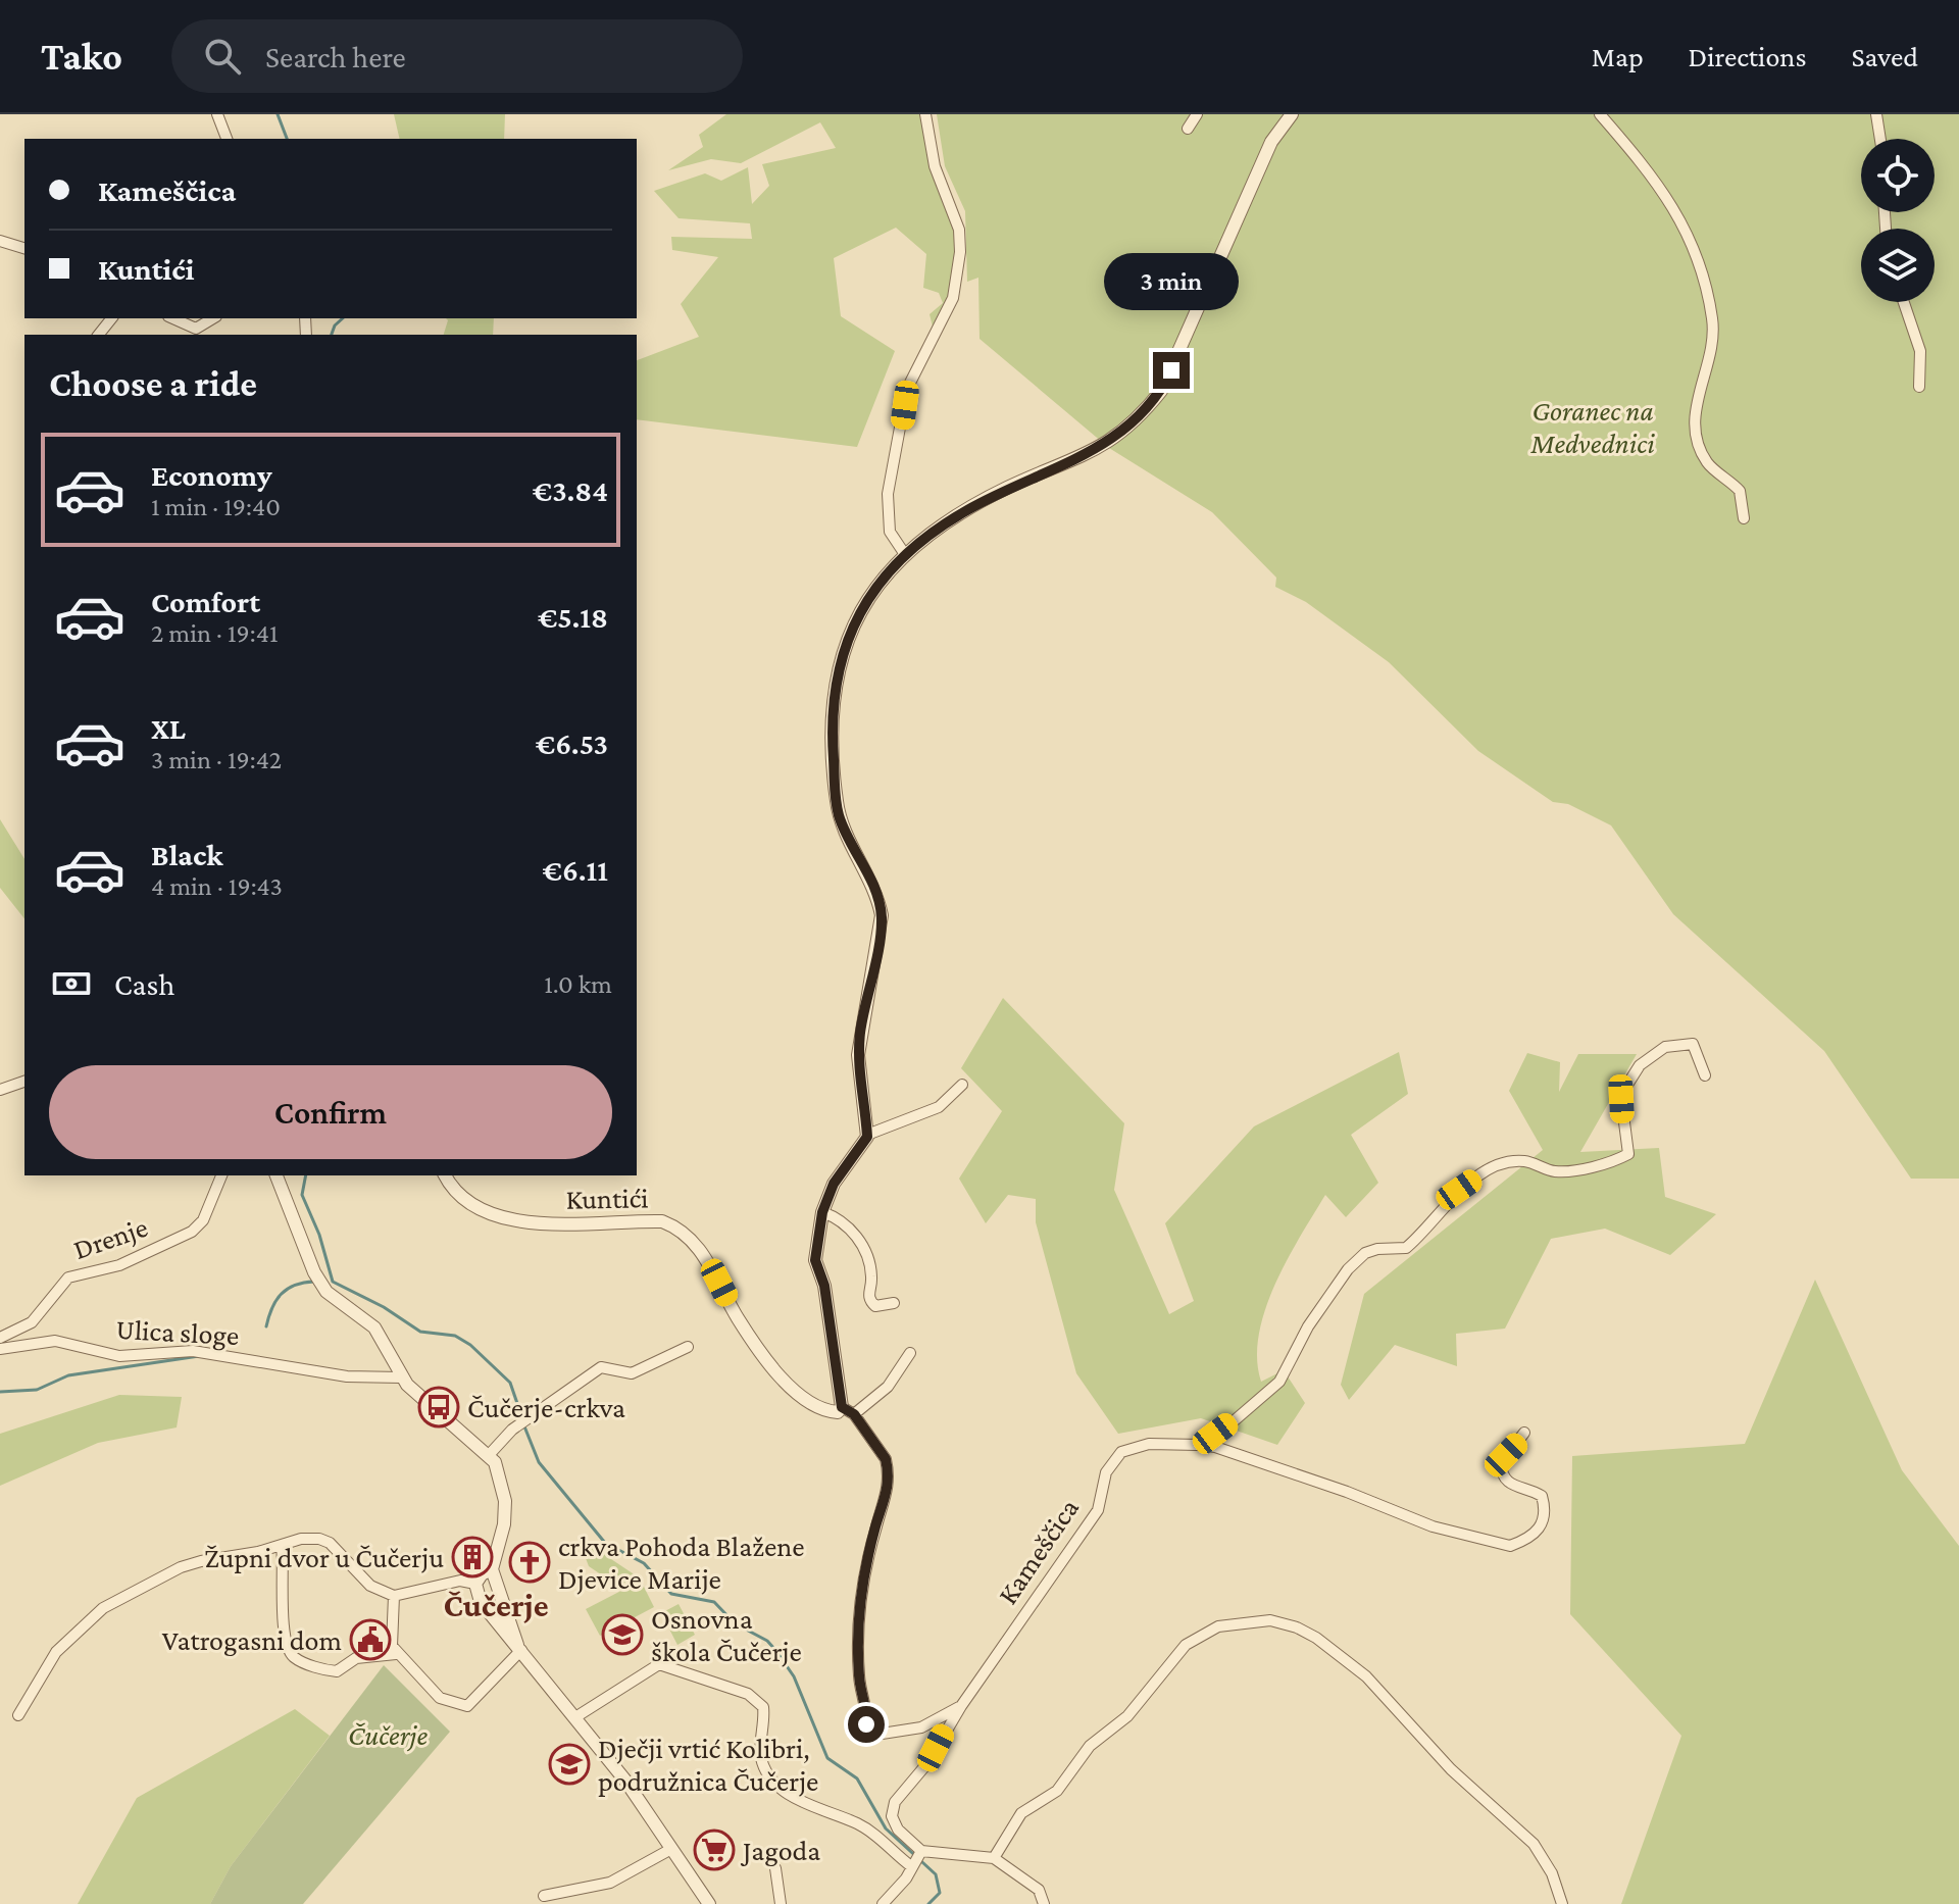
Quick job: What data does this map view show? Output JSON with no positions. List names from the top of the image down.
{
  "streets": {
    "street": [
      "Kuntići",
      "Drenje",
      "Ulica sloge",
      "Kameščica"
    ]
  },
  "crossings": [
    ["Kuntići", "Kameščica"]
  ],
  "districts": ["Čučerje"],
  "parks": ["Goranec na Medvednici", "Čučerje"],
  "places": {
    "bus stop": ["Čučerje-crkva"],
    "building": ["Župni dvor u Čučerju"],
    "church": ["crkva Pohoda Blažene Djevice Marije"],
    "school or university": ["Osnovna škola Čučerje", "Dječji vrtić Kolibri, podružnica Čučerje"],
    "public building": ["Vatrogasni dom"],
    "supermarket": ["Jagoda"]
  },
  "page": {
    "header": "Tako",
    "search": "Search here",
    "nav": ["Map", "Directions", "Saved"],
    "banner": ["Kameščica", "Kuntići"],
    "bubble": "3 min",
    "heading": "Choose a ride",
    "list": [
      {
        "name": "Economy",
        "note": "1 min · 19:40",
        "value": "€3.84"
      },
      {
        "name": "Comfort",
        "note": "2 min · 19:41",
        "value": "€5.18"
      },
      {
        "name": "XL",
        "note": "3 min · 19:42",
        "value": "€6.53"
      },
      {
        "name": "Black",
        "note": "4 min · 19:43",
        "value": "€6.11"
      }
    ],
    "pay": ["Cash", "1.0 km"],
    "buttons": "Confirm"
  }
}
